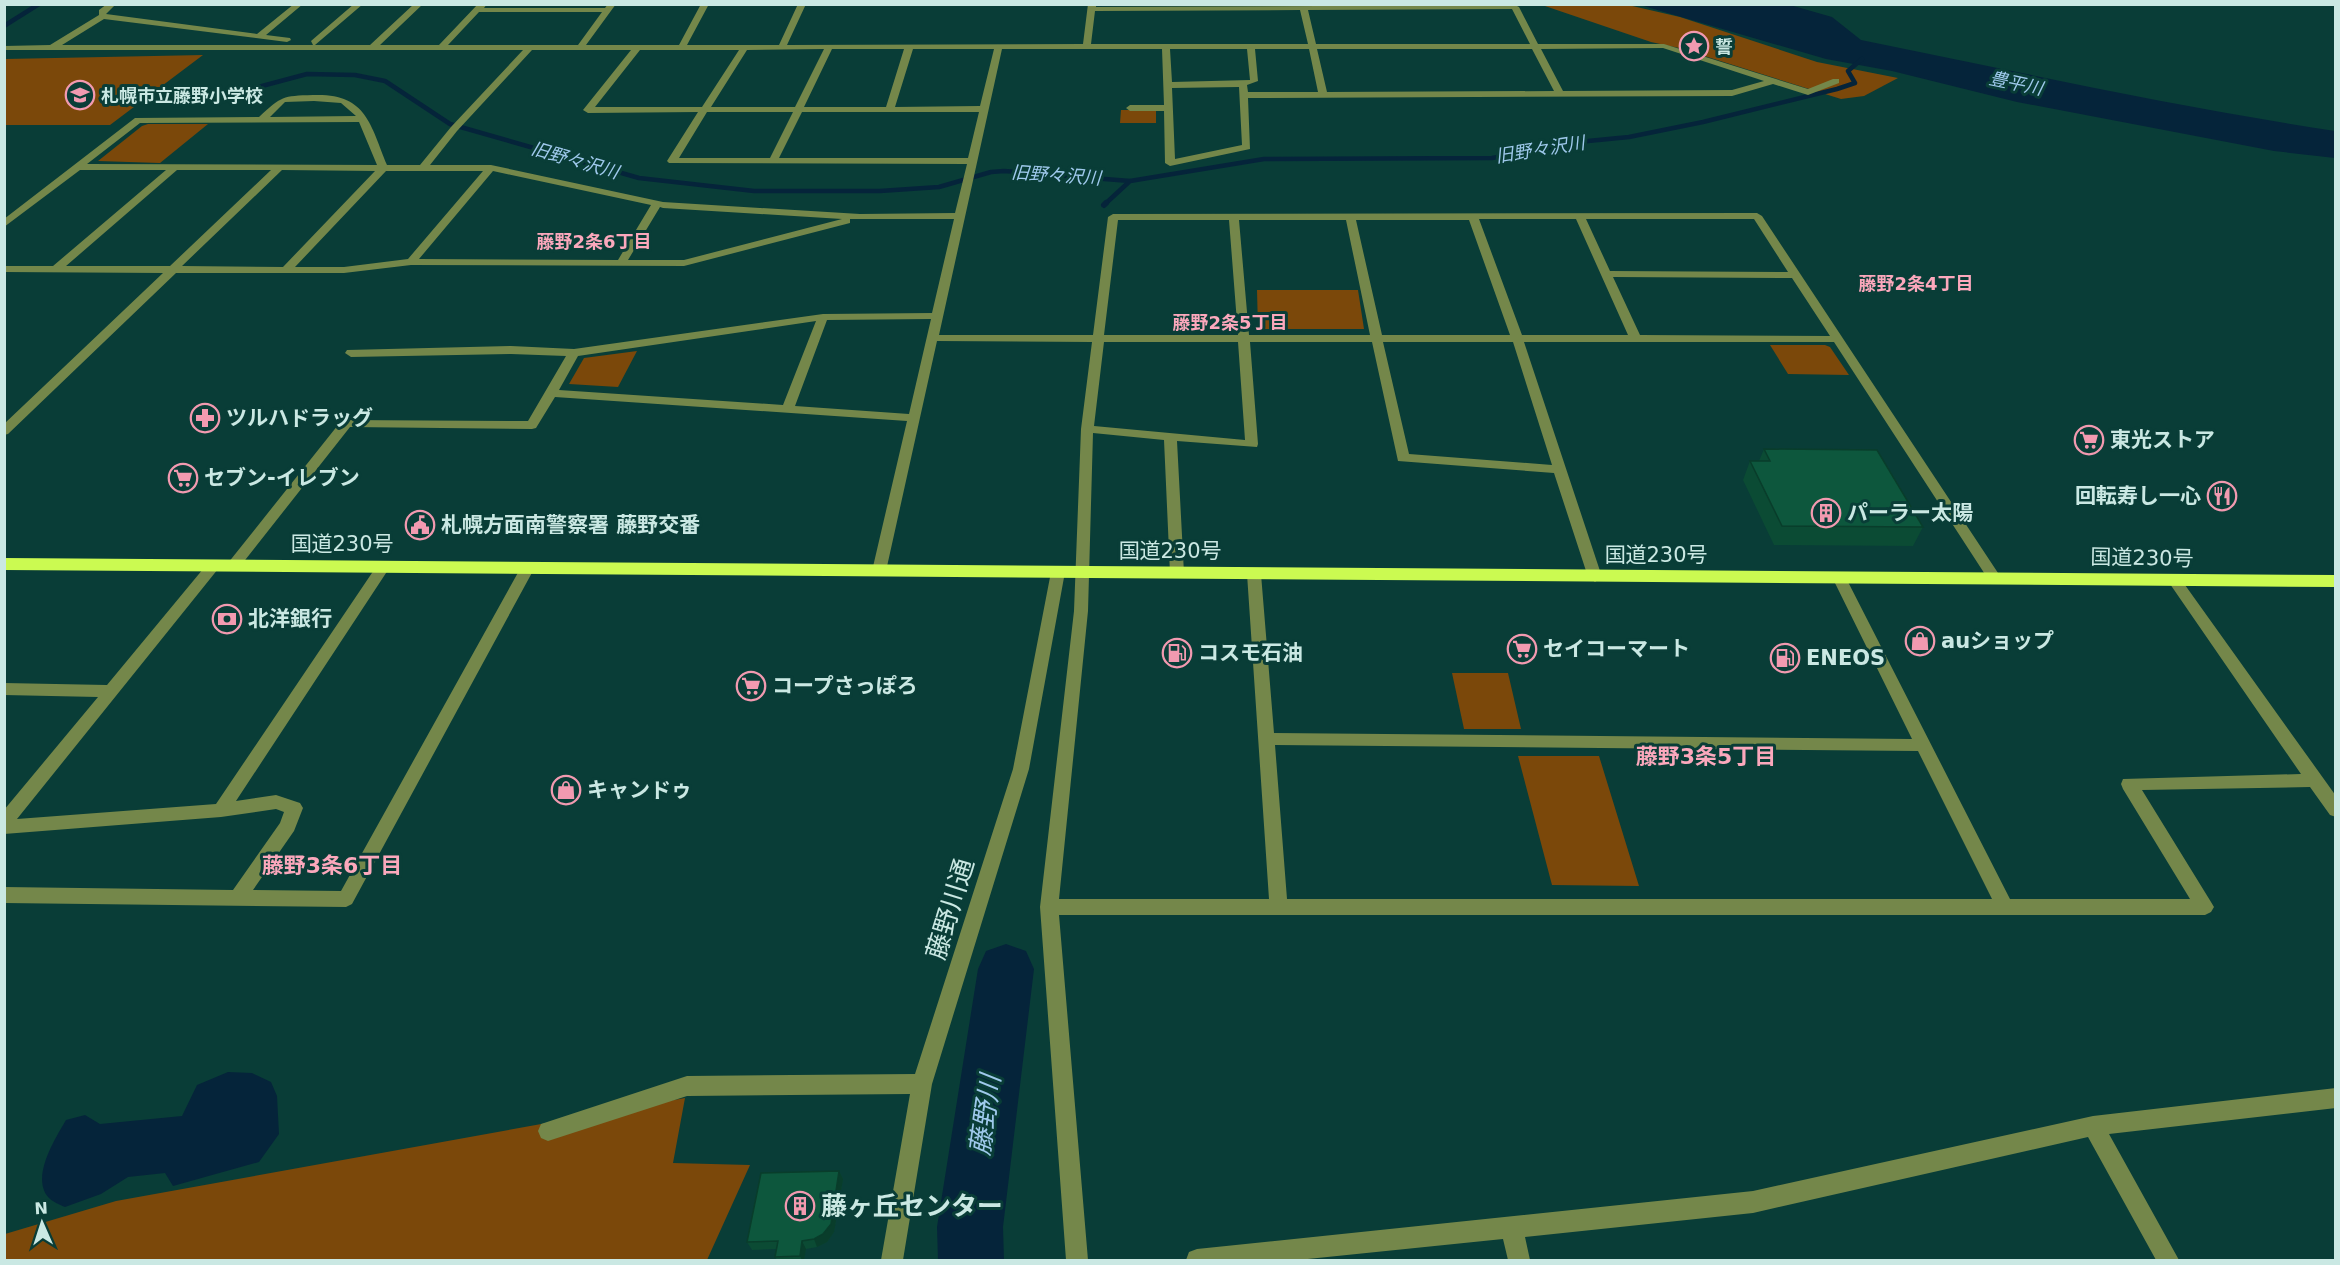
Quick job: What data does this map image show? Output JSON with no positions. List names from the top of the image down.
{
  "streets": {
    "highway": ["国道230号"],
    "street": ["藤野川通"]
  },
  "crossings": [
    ["国道230号", "藤野川通"]
  ],
  "districts": [
    "藤野2条6丁目",
    "藤野2条4丁目",
    "藤野2条5丁目",
    "藤野3条5丁目",
    "藤野3条6丁目"
  ],
  "water": ["豊平川", "旧野々沢川", "藤野川"],
  "places": {
    "place": ["誓"],
    "school or university": ["札幌市立藤野小学校"],
    "pharmacy": ["ツルハドラッグ"],
    "supermarket": [
      "東光ストア",
      "セブン-イレブン",
      "セイコーマート",
      "コープさっぽろ"
    ],
    "restaurant": ["回転寿し一心"],
    "building": ["パーラー太陽", "藤ヶ丘センター"],
    "public building": ["札幌方面南警察署 藤野交番"],
    "bank": ["北洋銀行"],
    "shop": ["auショップ", "キャンドゥ"],
    "fuel station": ["コスモ石油", "ENEOS"]
  },
  "north": "top"
}
